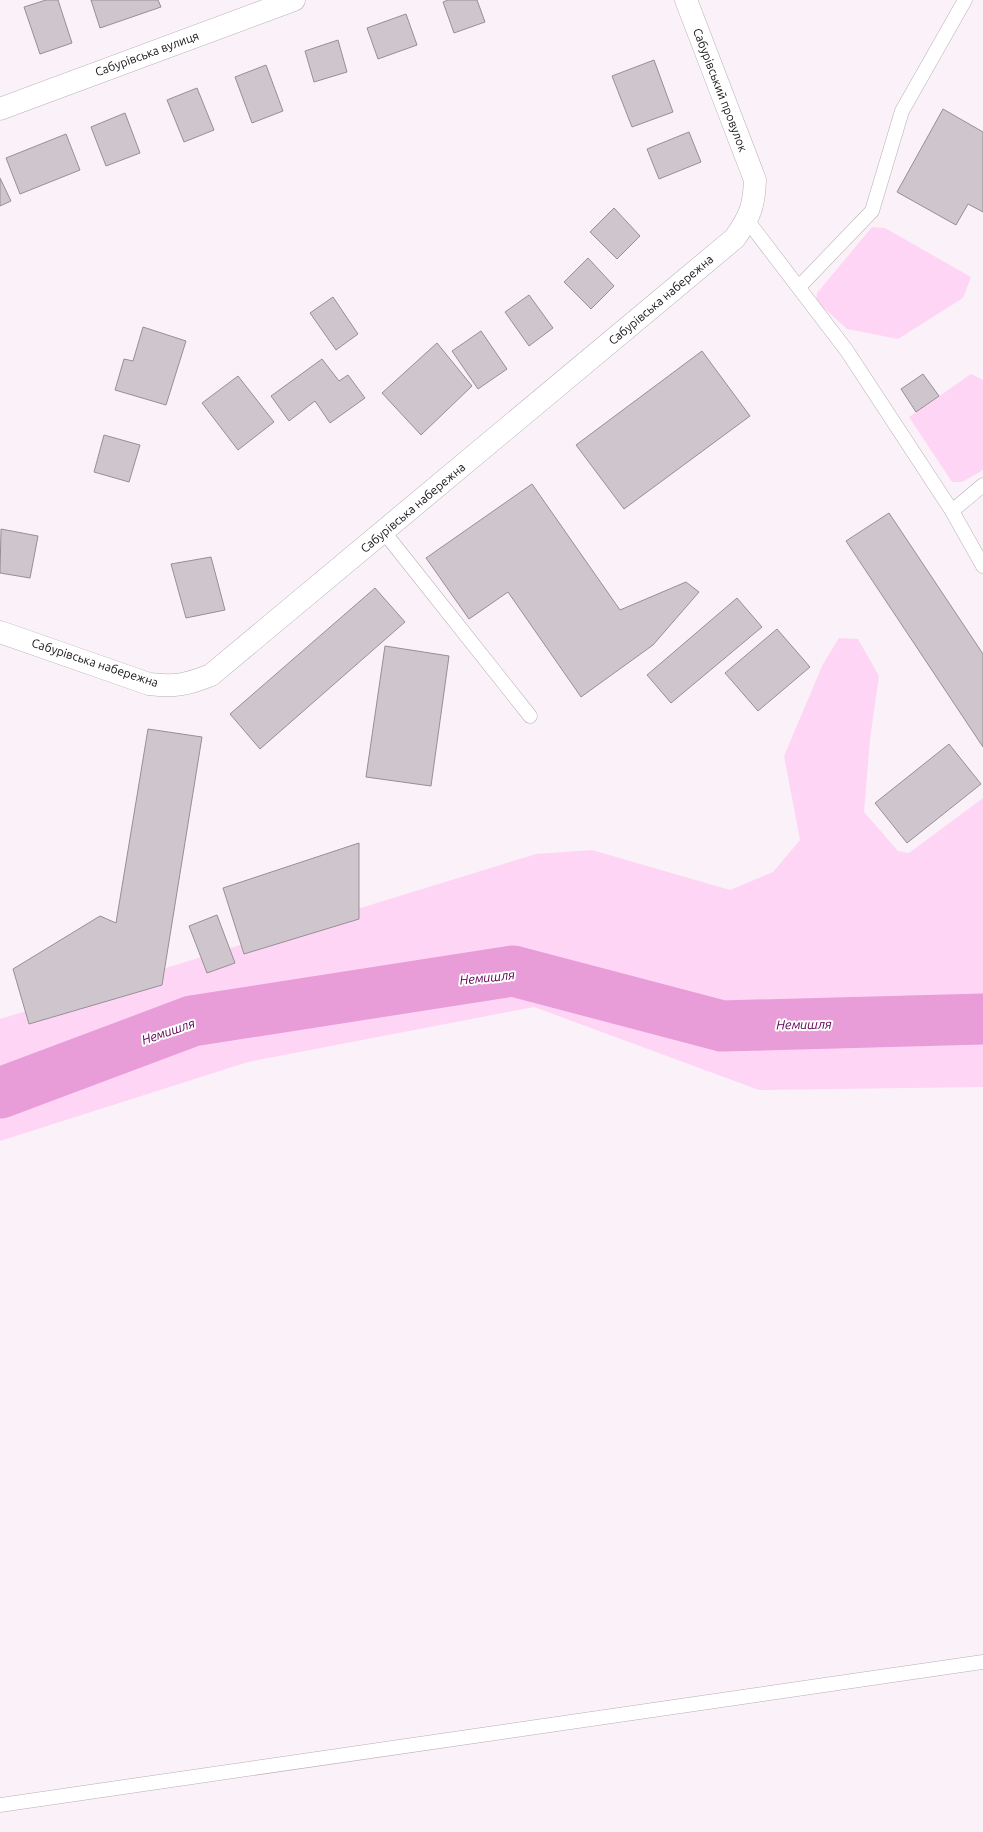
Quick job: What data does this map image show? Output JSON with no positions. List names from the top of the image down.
{
  "streets": {
    "street": ["Сабурівська вулиця", "Сабурівський провулок", "Сабурівська набережна"]
  },
  "crossings": [
    ["Сабурівський провулок", "Сабурівська набережна"]
  ],
  "water": ["Немишля"]
}
